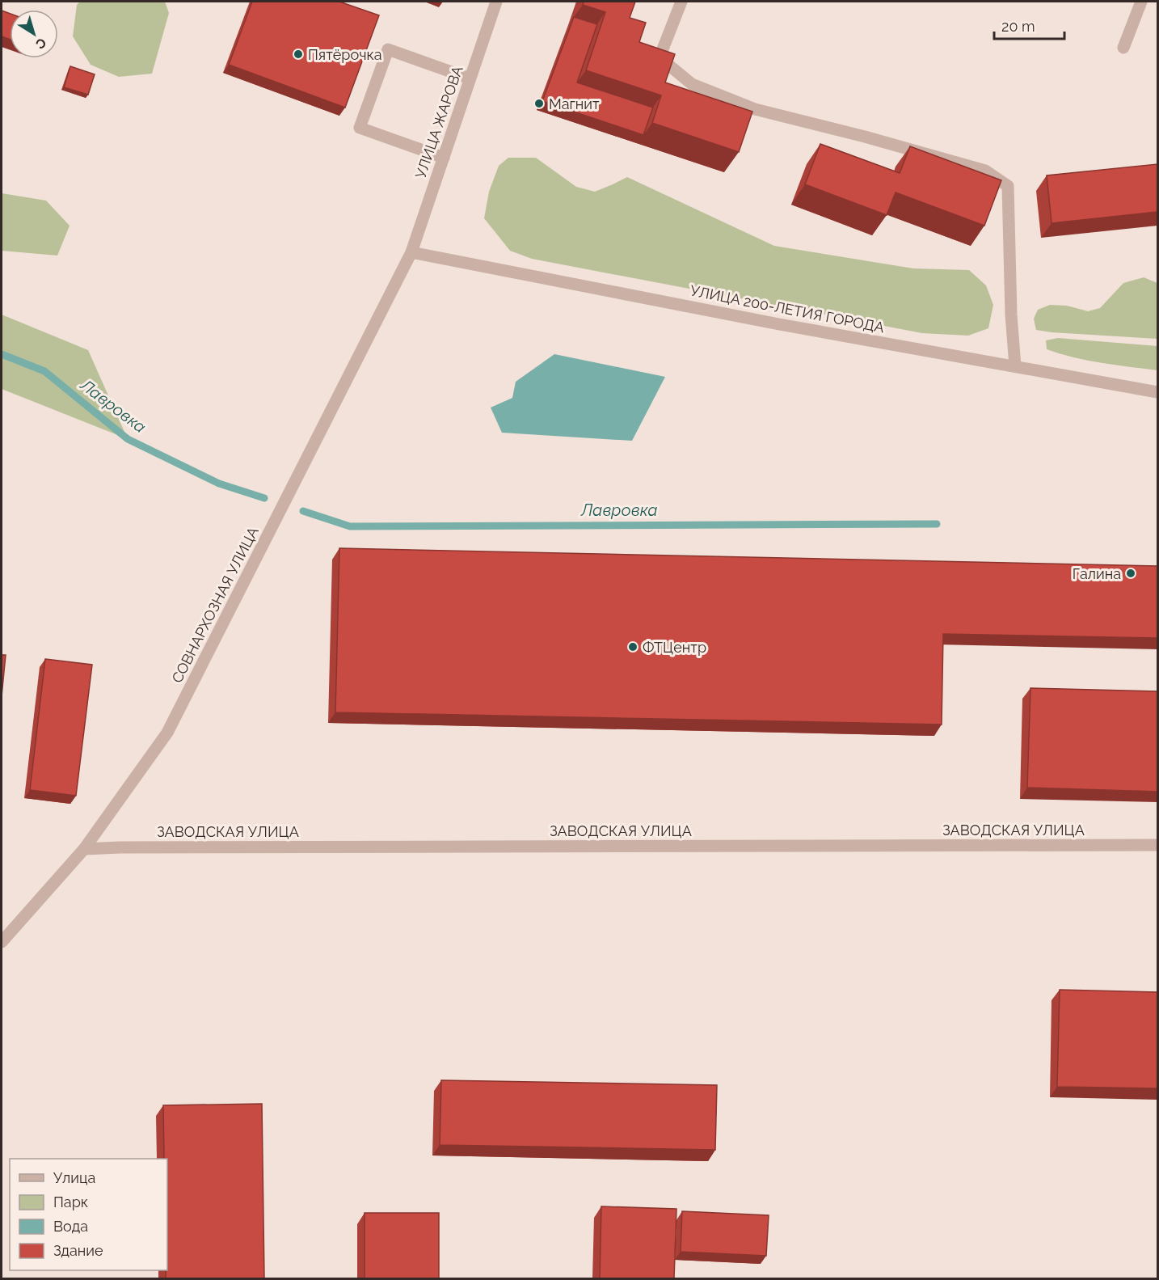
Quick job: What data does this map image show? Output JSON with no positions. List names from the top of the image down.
{
  "streets": {
    "street": [
      "УЛИЦА ЖАРОВА",
      "УЛИЦА 200-ЛЕТИЯ ГОРОДА",
      "СОВНАРХОЗНАЯ УЛИЦА",
      "ЗАВОДСКАЯ УЛИЦА"
    ]
  },
  "crossings": [
    ["УЛИЦА ЖАРОВА", "УЛИЦА 200-ЛЕТИЯ ГОРОДА"],
    ["УЛИЦА ЖАРОВА", "СОВНАРХОЗНАЯ УЛИЦА"],
    ["УЛИЦА 200-ЛЕТИЯ ГОРОДА", "СОВНАРХОЗНАЯ УЛИЦА"],
    ["СОВНАРХОЗНАЯ УЛИЦА", "ЗАВОДСКАЯ УЛИЦА"]
  ],
  "water": ["Лавровка"],
  "places": [
    "Пятёрочка",
    "Магнит",
    "Галина",
    "ФТЦентр"
  ],
  "legend": [
    "Улица",
    "Парк",
    "Вода",
    "Здание"
  ],
  "scale_bar": "20 m",
  "north": "bottom right"
}
